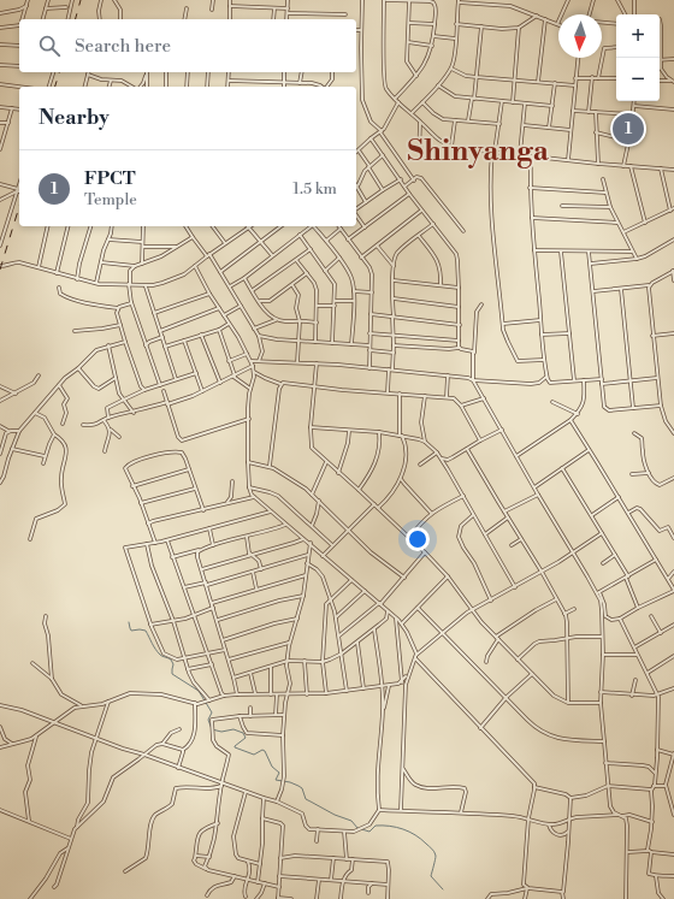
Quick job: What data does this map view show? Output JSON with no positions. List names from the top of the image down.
{
  "districts": ["Shinyanga"],
  "north": "bottom",
  "page": {
    "map_buttons": ["+", "−"],
    "search": "Search here",
    "heading": "Nearby",
    "pins": "1",
    "list": [
      {
        "mark": "1",
        "name": "FPCT",
        "note": "Temple",
        "value": "1.5 km"
      }
    ]
  }
}
